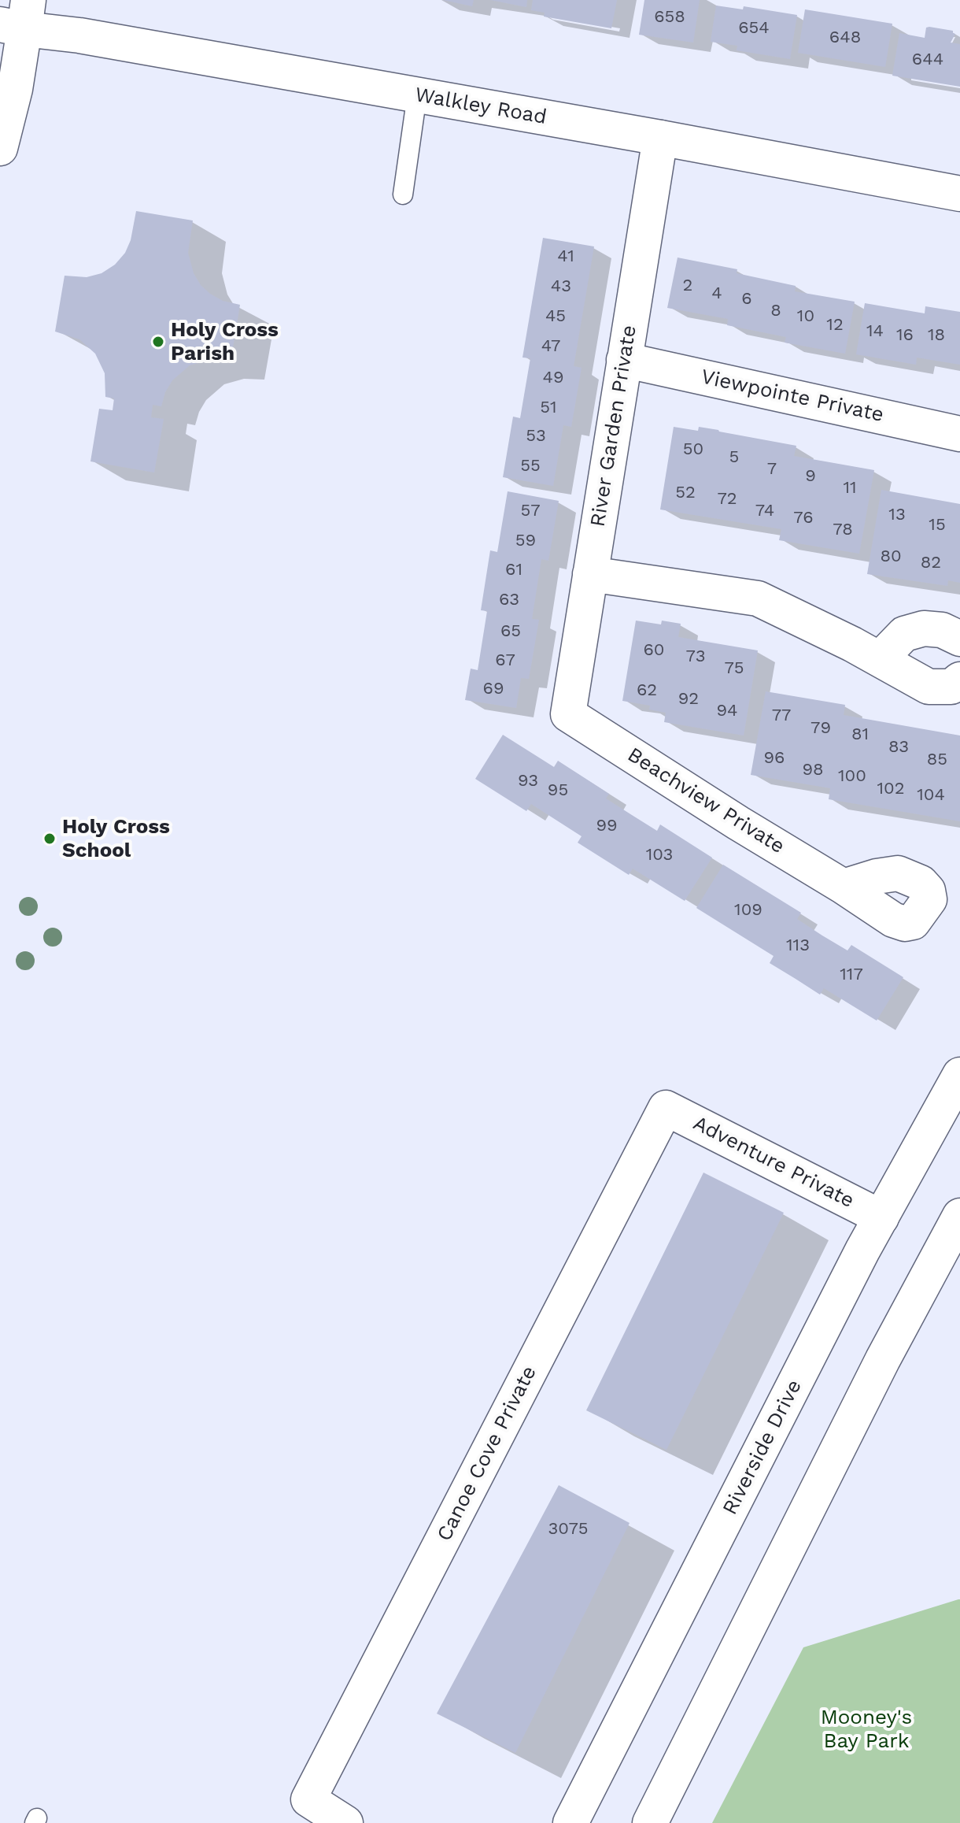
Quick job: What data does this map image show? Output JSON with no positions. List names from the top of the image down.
{
  "streets": {
    "street": [
      "Walkley Road",
      "Viewpointe Private",
      "River Garden Private",
      "Beachview Private",
      "Adventure Private",
      "Riverside Drive",
      "Canoe Cove Private"
    ]
  },
  "crossings": [
    ["Walkley Road", "River Garden Private"],
    ["Viewpointe Private", "River Garden Private"],
    ["River Garden Private", "Beachview Private"],
    ["Adventure Private", "Riverside Drive"],
    ["Adventure Private", "Canoe Cove Private"]
  ],
  "parks": ["Mooney's Bay Park"],
  "places": ["Holy Cross Parish", "Holy Cross School"],
  "house_numbers": [
    "658",
    "654",
    "648",
    "644",
    "41",
    "2",
    "43",
    "4",
    "6",
    "8",
    "45",
    "10",
    "12",
    "14",
    "16",
    "18",
    "47",
    "49",
    "51",
    "53",
    "50",
    "5",
    "55",
    "7",
    "9",
    "11",
    "52",
    "72",
    "57",
    "74",
    "13",
    "76",
    "15",
    "78",
    "59",
    "80",
    "82",
    "61",
    "63",
    "65",
    "60",
    "73",
    "67",
    "75",
    "69",
    "62",
    "92",
    "94",
    "77",
    "79",
    "81",
    "83",
    "96",
    "85",
    "98",
    "100",
    "93",
    "102",
    "95",
    "104",
    "99",
    "103",
    "109",
    "113",
    "117",
    "3075"
  ]
}
